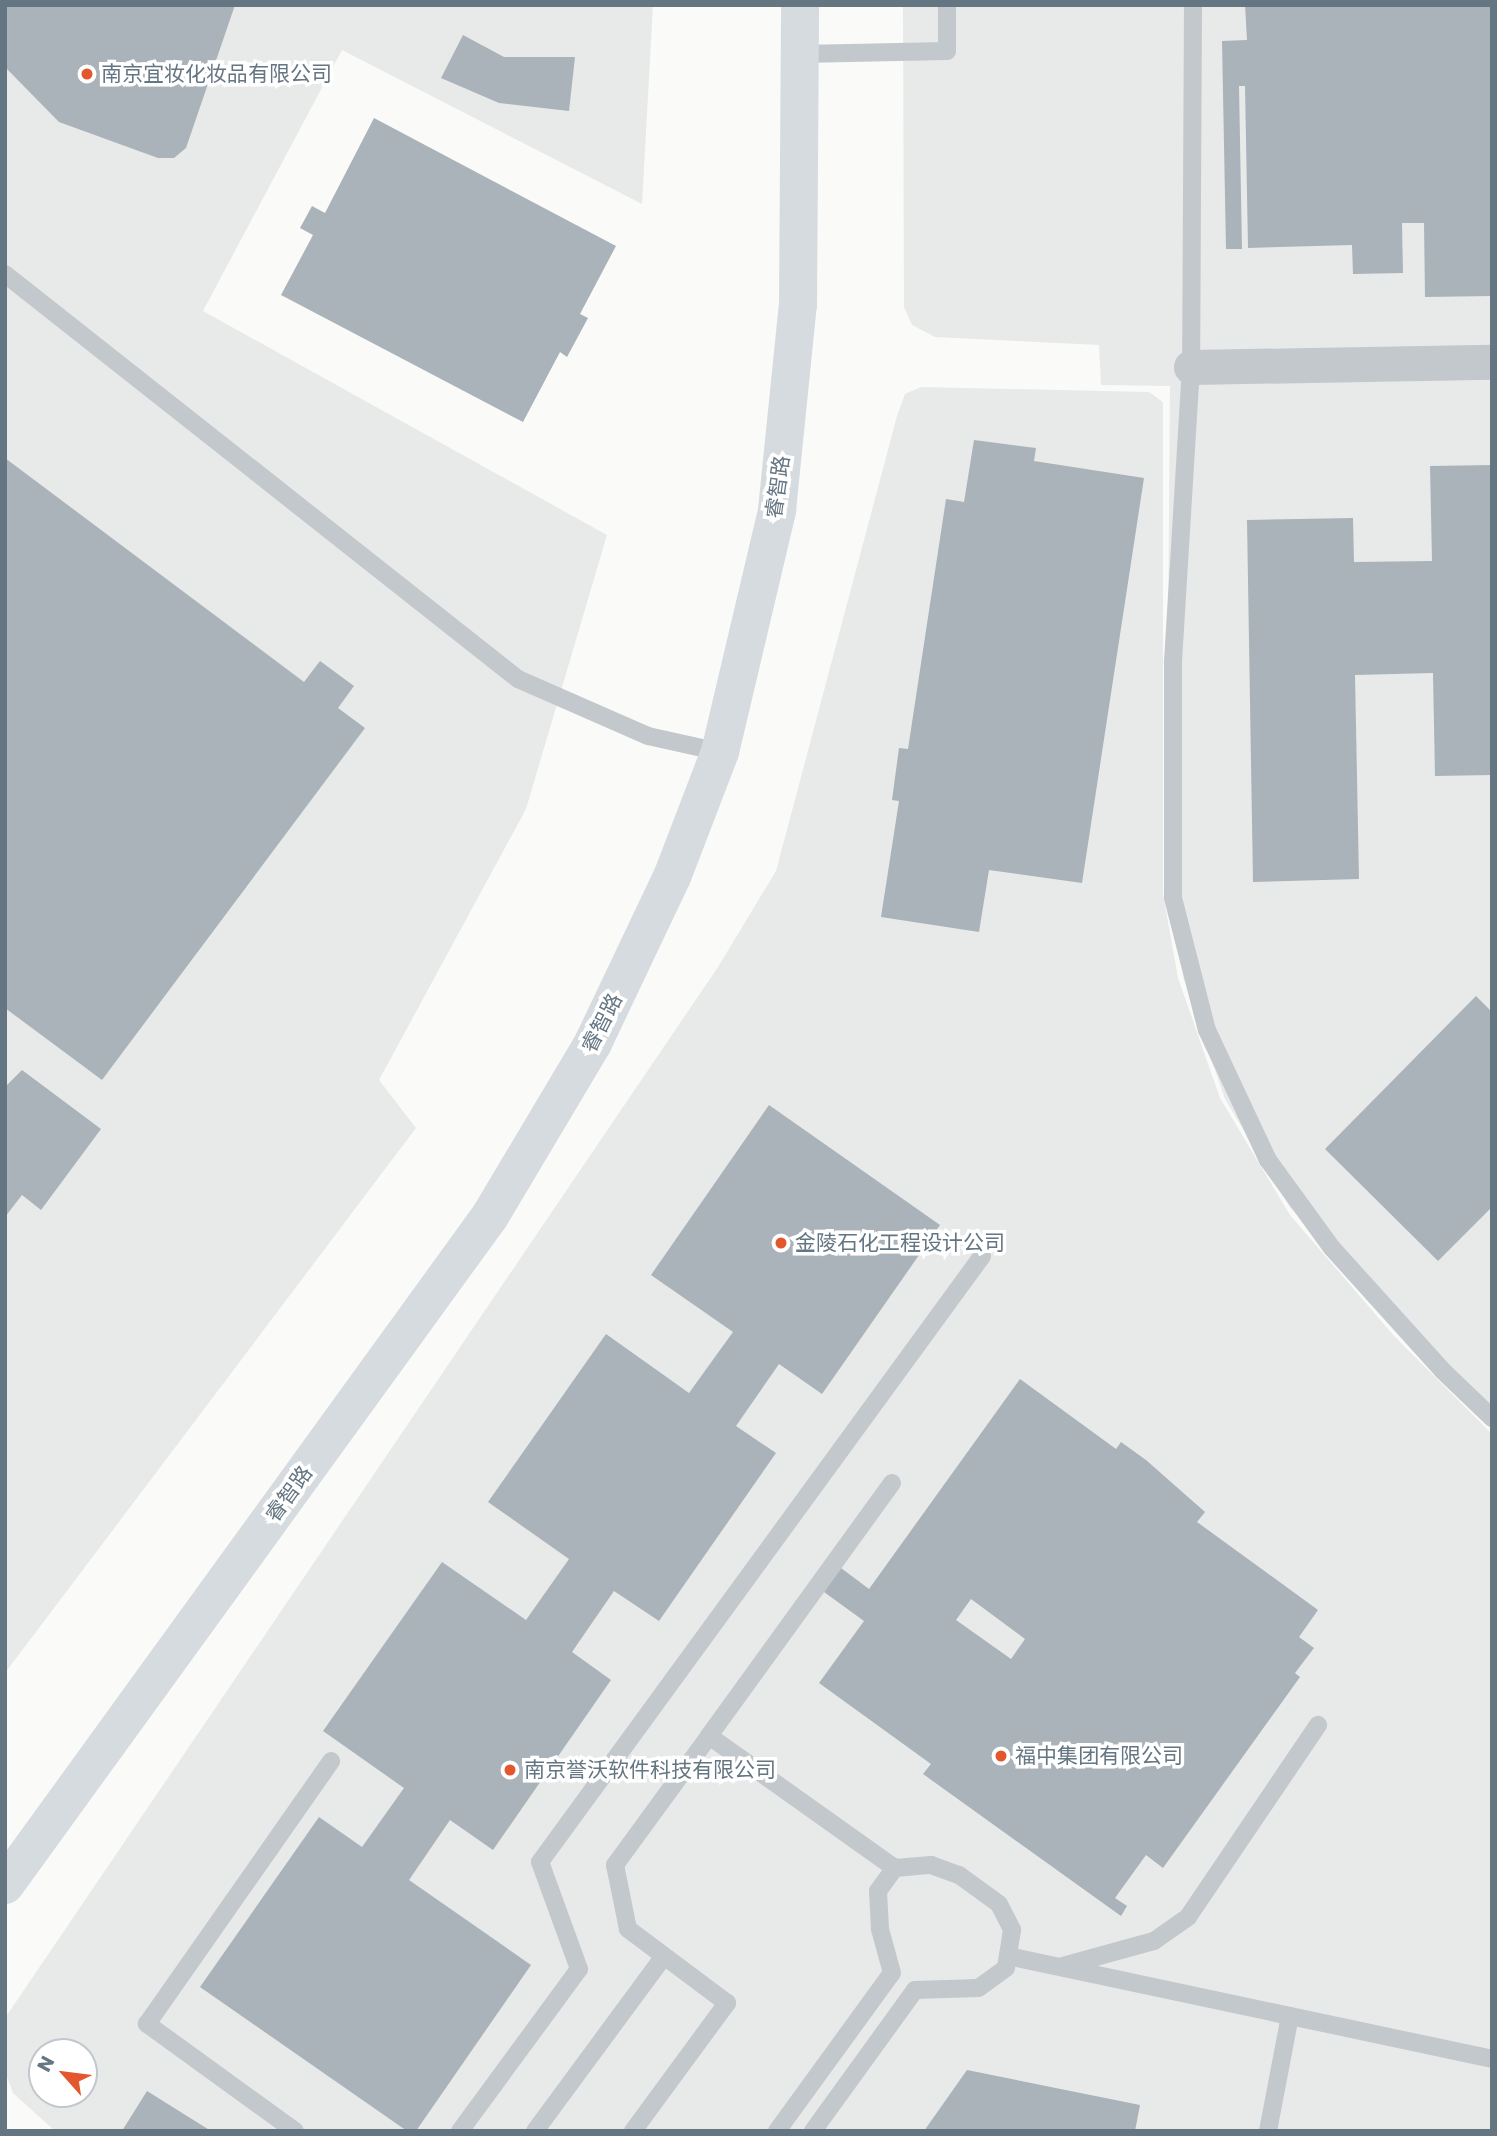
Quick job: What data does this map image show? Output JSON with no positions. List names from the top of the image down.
{
  "streets": {
    "street": ["睿智路"]
  },
  "places": [
    "南京宜妆化妆品有限公司",
    "金陵石化工程设计公司",
    "福中集团有限公司",
    "南京誉沃软件科技有限公司"
  ],
  "north": "top left"
}
